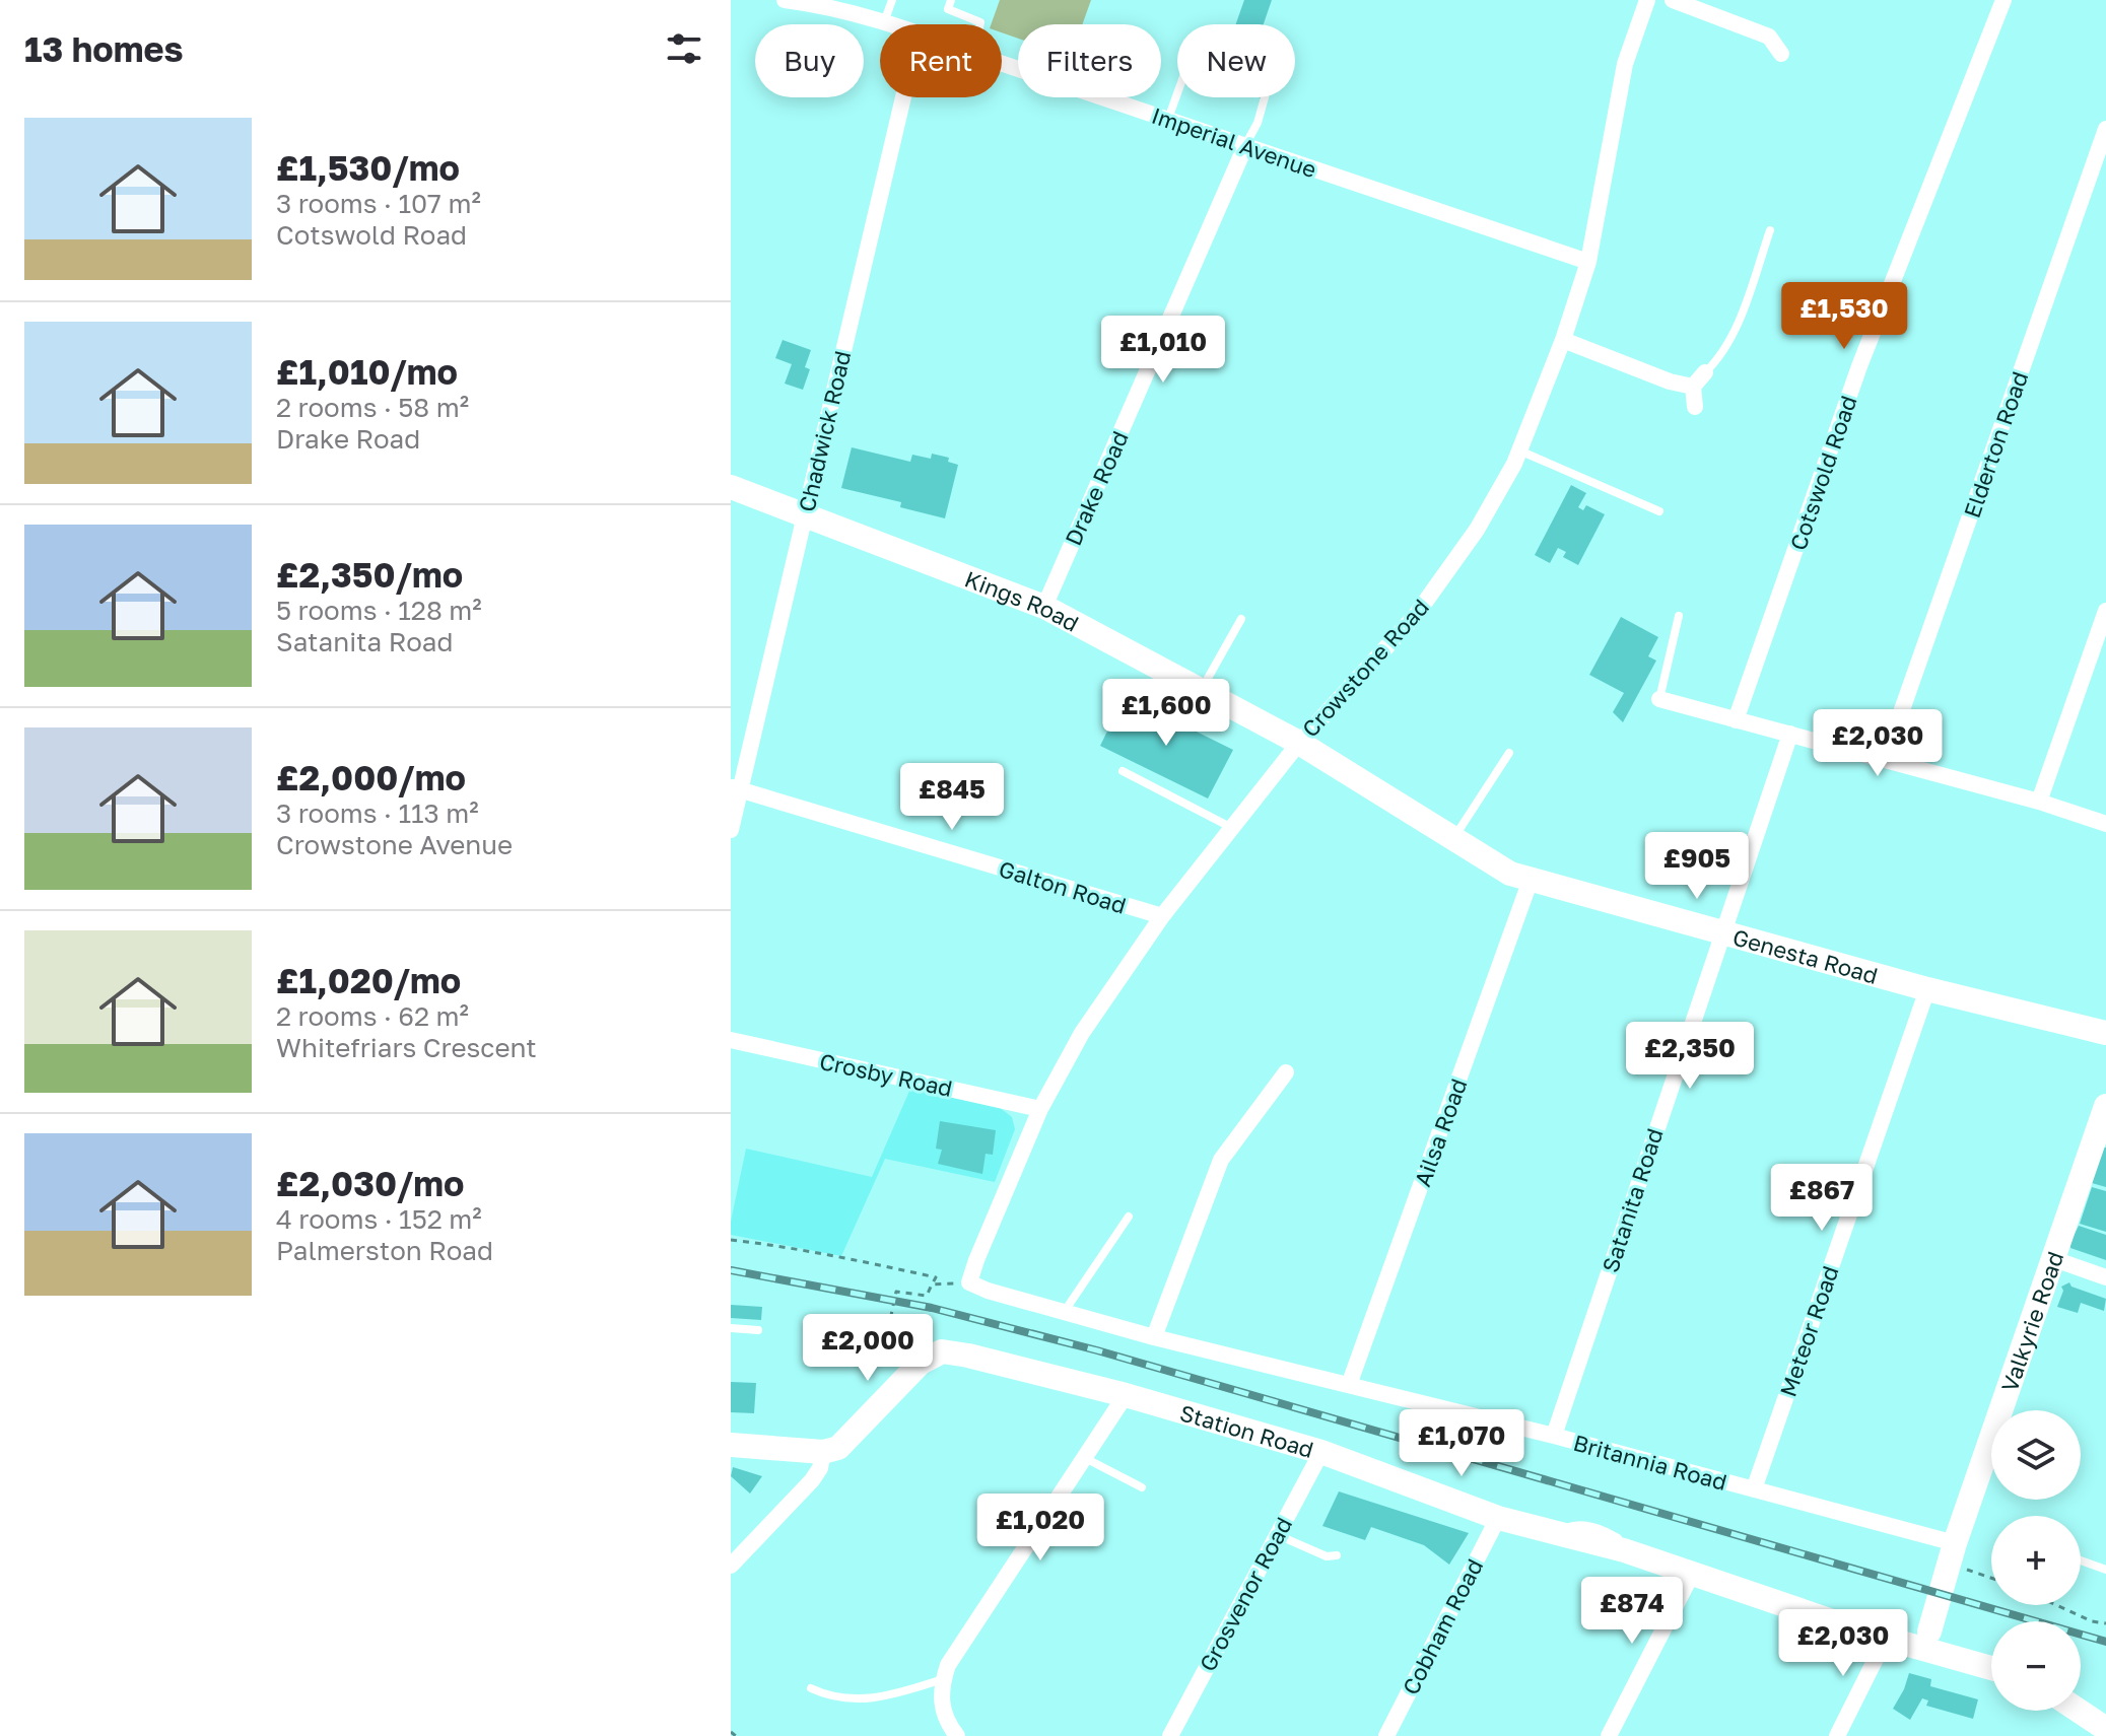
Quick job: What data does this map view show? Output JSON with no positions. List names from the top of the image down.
{
  "streets": {
    "street": [
      "Imperial Avenue",
      "Chadwick Road",
      "Elderton Road",
      "Cotswold Road",
      "Drake Road",
      "Kings Road",
      "Crowstone Road",
      "Galton Road",
      "Genesta Road",
      "Crosby Road",
      "Ailsa Road",
      "Satanita Road",
      "Valkyrie Road",
      "Meteor Road",
      "Station Road",
      "Britannia Road",
      "Grosvenor Road",
      "Cobham Road"
    ]
  },
  "crossings": [
    ["Imperial Avenue", "Drake Road"],
    ["Imperial Avenue", "Crowstone Road"],
    ["Chadwick Road", "Kings Road"],
    ["Chadwick Road", "Galton Road"],
    ["Drake Road", "Kings Road"],
    ["Kings Road", "Crowstone Road"],
    ["Kings Road", "Genesta Road"],
    ["Crowstone Road", "Galton Road"],
    ["Crowstone Road", "Genesta Road"],
    ["Crowstone Road", "Crosby Road"],
    ["Crowstone Road", "Britannia Road"],
    ["Genesta Road", "Ailsa Road"],
    ["Genesta Road", "Satanita Road"],
    ["Genesta Road", "Meteor Road"],
    ["Ailsa Road", "Britannia Road"],
    ["Satanita Road", "Britannia Road"],
    ["Valkyrie Road", "Station Road"],
    ["Valkyrie Road", "Britannia Road"],
    ["Meteor Road", "Britannia Road"],
    ["Station Road", "Grosvenor Road"],
    ["Station Road", "Cobham Road"]
  ],
  "page": {
    "heading": "13 homes",
    "chip": [
      "Buy",
      "Rent",
      "Filters",
      "New"
    ],
    "list": [
      {
        "name": "£1,530/mo",
        "note": "3 rooms · 107 m² · Cotswold Road"
      },
      {
        "name": "£1,010/mo",
        "note": "2 rooms · 58 m² · Drake Road"
      },
      {
        "name": "£2,350/mo",
        "note": "5 rooms · 128 m² · Satanita Road"
      },
      {
        "name": "£2,000/mo",
        "note": "3 rooms · 113 m² · Crowstone Avenue"
      },
      {
        "name": "£1,020/mo",
        "note": "2 rooms · 62 m² · Whitefriars Crescent"
      },
      {
        "name": "£2,030/mo",
        "note": "4 rooms · 152 m² · Palmerston Road"
      }
    ],
    "price": [
      "£1,530",
      "£1,010",
      "£1,600",
      "£2,030",
      "£845",
      "£905",
      "£2,350",
      "£867",
      "£2,000",
      "£1,070",
      "£1,020",
      "£874",
      "£2,030"
    ],
    "map_buttons": ["+", "−"]
  }
}
